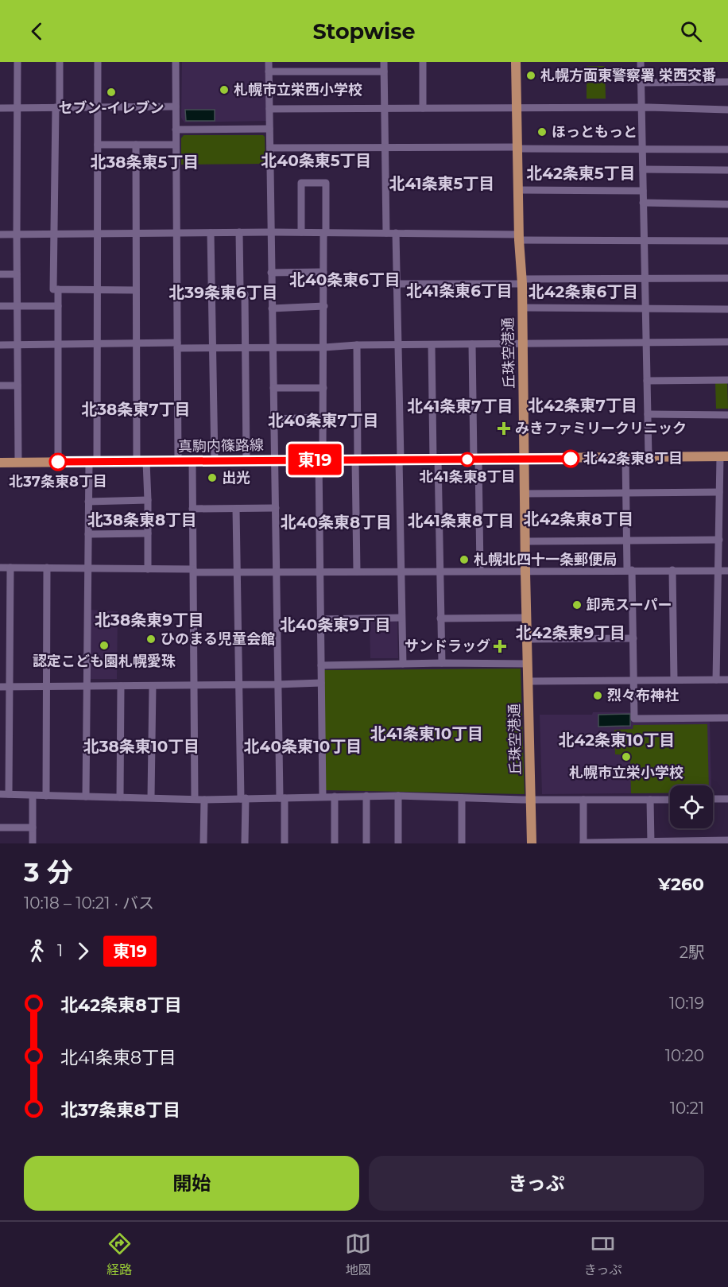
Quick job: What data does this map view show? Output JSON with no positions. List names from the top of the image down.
{
  "streets": {
    "main road": ["丘珠空港通", "真駒内篠路線"]
  },
  "crossings": [
    ["丘珠空港通", "真駒内篠路線"]
  ],
  "districts": [
    "北40条東5丁目",
    "北38条東5丁目",
    "北42条東5丁目",
    "北41条東5丁目",
    "北40条東6丁目",
    "北41条東6丁目",
    "北42条東6丁目",
    "北39条東6丁目",
    "北42条東7丁目",
    "北41条東7丁目",
    "北38条東7丁目",
    "北40条東7丁目",
    "北42条東8丁目",
    "北38条東8丁目",
    "北41条東8丁目",
    "北40条東8丁目",
    "北38条東9丁目",
    "北40条東9丁目",
    "北42条東9丁目",
    "北41条東10丁目",
    "北42条東10丁目",
    "北38条東10丁目",
    "北40条東10丁目"
  ],
  "places": {
    "other": [
      "札幌方面東警察署 栄西交番",
      "札幌市立栄西小学校",
      "セブン-イレブン",
      "ほっともっと",
      "北42条東8丁目",
      "北41条東8丁目",
      "北37条東8丁目",
      "出光",
      "札幌北四十一条郵便局",
      "卸売スーパー",
      "ひのまる児童会館",
      "認定こども園札幌愛珠",
      "烈々布神社",
      "札幌市立栄小学校"
    ],
    "health": ["みきファミリークリニック", "サンドラッグ"]
  },
  "lines": ["bus line 東19"],
  "page": {
    "header": "Stopwise",
    "on_map": "東19",
    "heading": ["3 分", "10:18 – 10:21 · バス", "¥260"],
    "legs": ["1", "東19", "2駅"],
    "list": [
      {
        "name": "北42条東8丁目",
        "value": "10:19"
      },
      {
        "name": "北41条東8丁目",
        "value": "10:20"
      },
      {
        "name": "北37条東8丁目",
        "value": "10:21"
      }
    ],
    "buttons": ["開始", "きっぷ"],
    "tabs": ["経路", "地図", "きっぷ"]
  }
}
